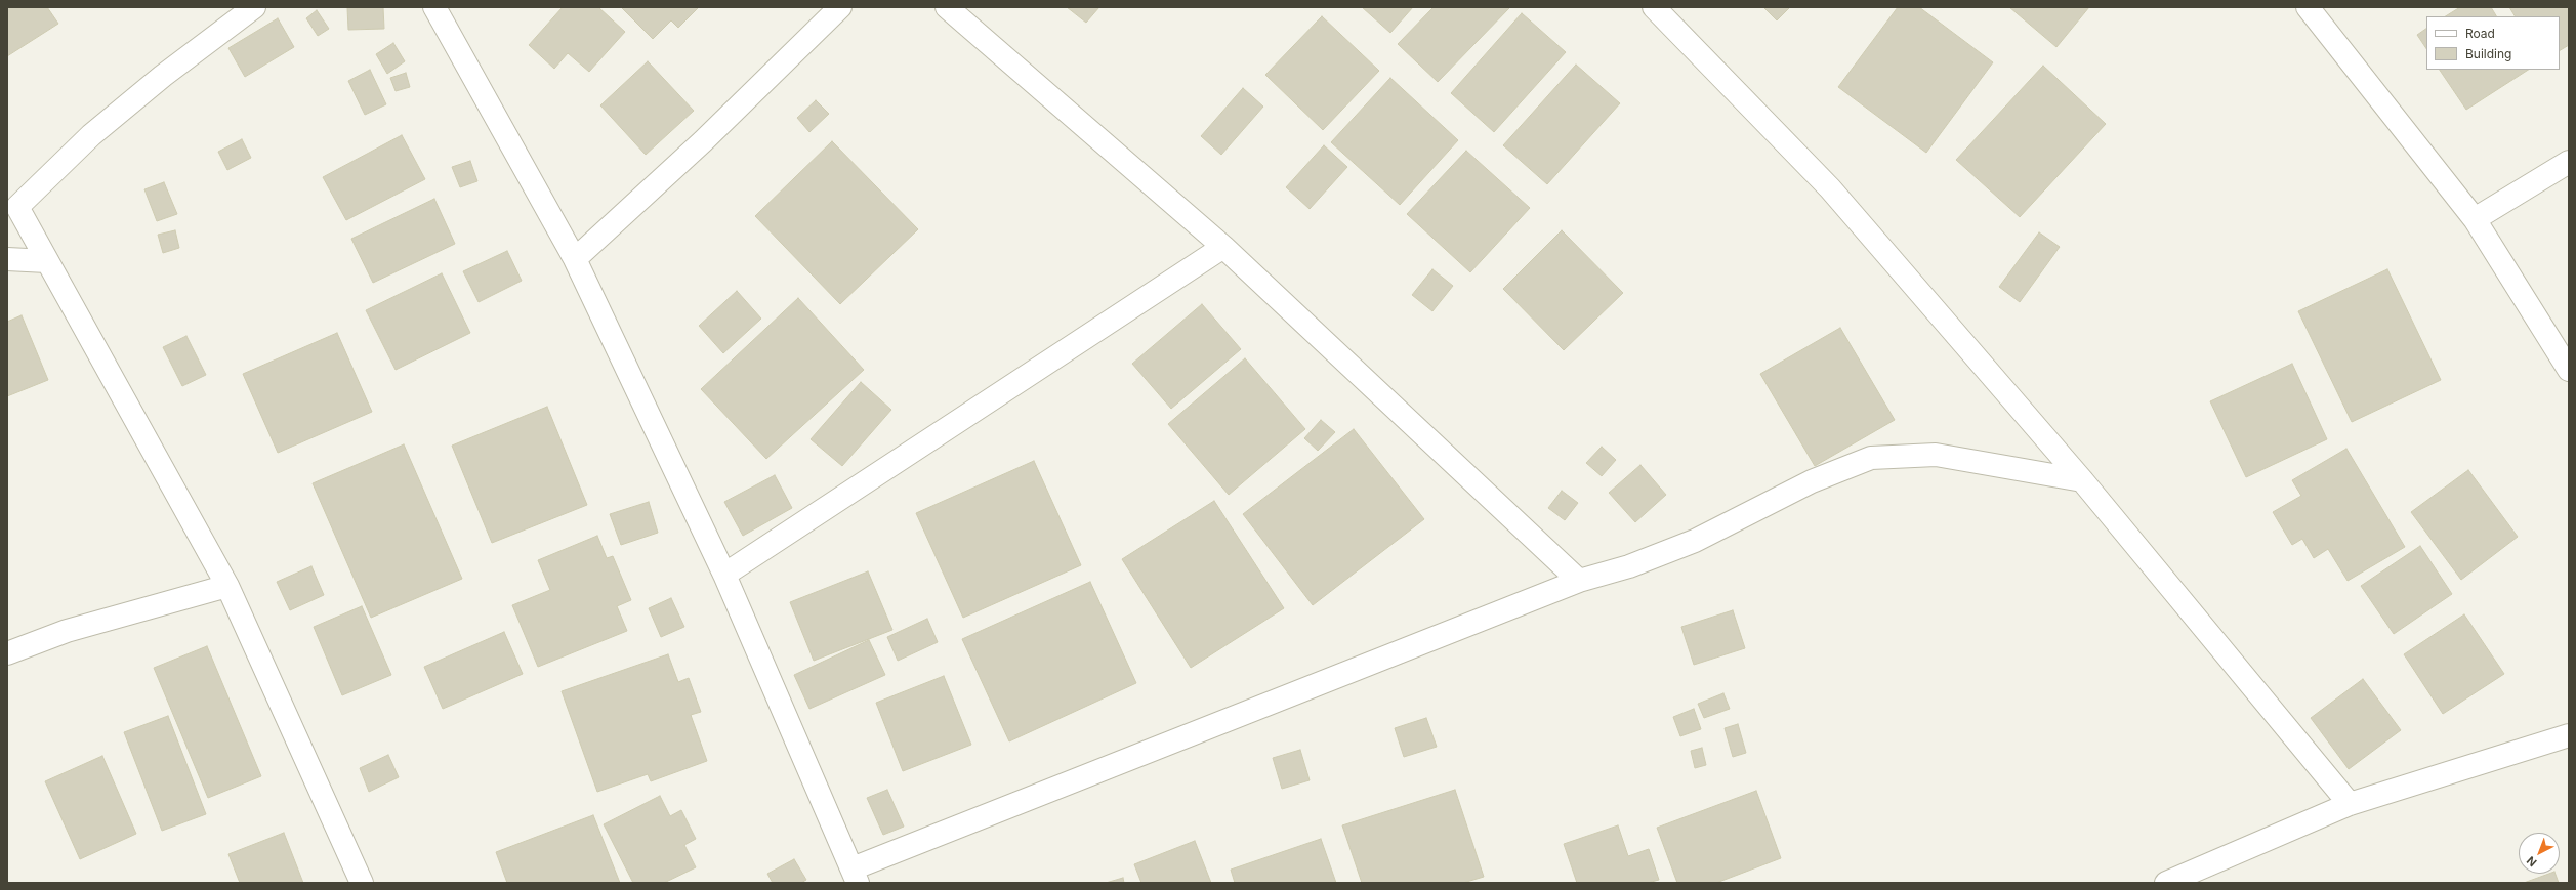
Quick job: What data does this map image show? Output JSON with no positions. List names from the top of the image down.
{
  "legend": ["Road", "Building"],
  "north": "bottom left"
}
